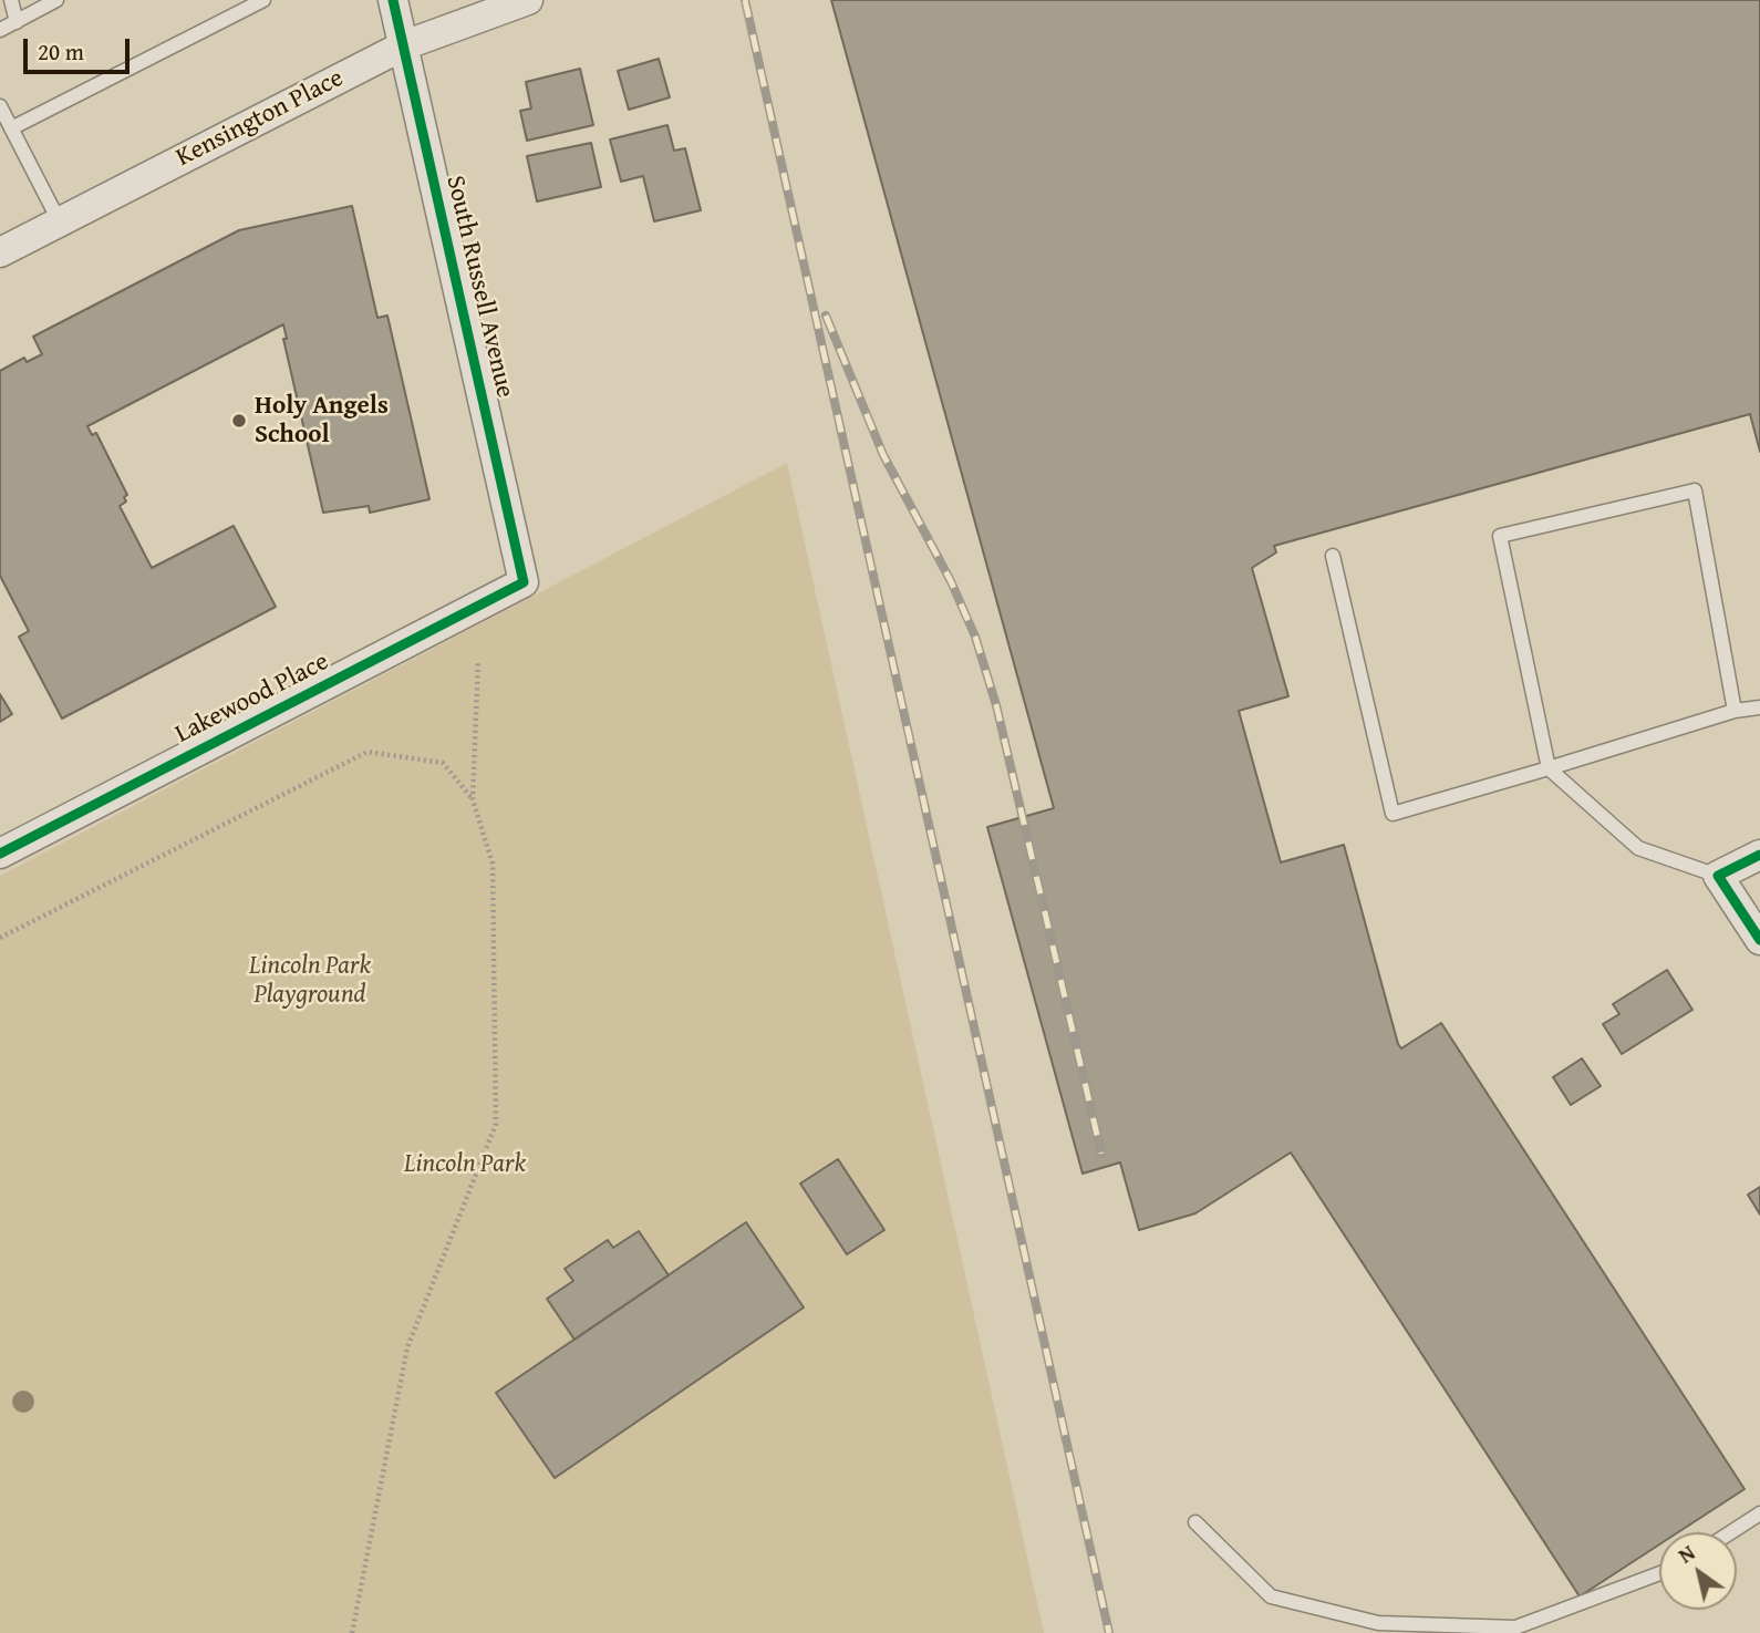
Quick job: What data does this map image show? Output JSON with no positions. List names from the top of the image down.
{
  "streets": {
    "street": ["Kensington Place", "South Russell Avenue", "Lakewood Place"]
  },
  "crossings": [
    ["Kensington Place", "South Russell Avenue"],
    ["South Russell Avenue", "Lakewood Place"]
  ],
  "parks": ["Lincoln Park Playground", "Lincoln Park"],
  "places": ["Holy Angels School"],
  "scale_bar": "20 m",
  "north": "top left"
}
